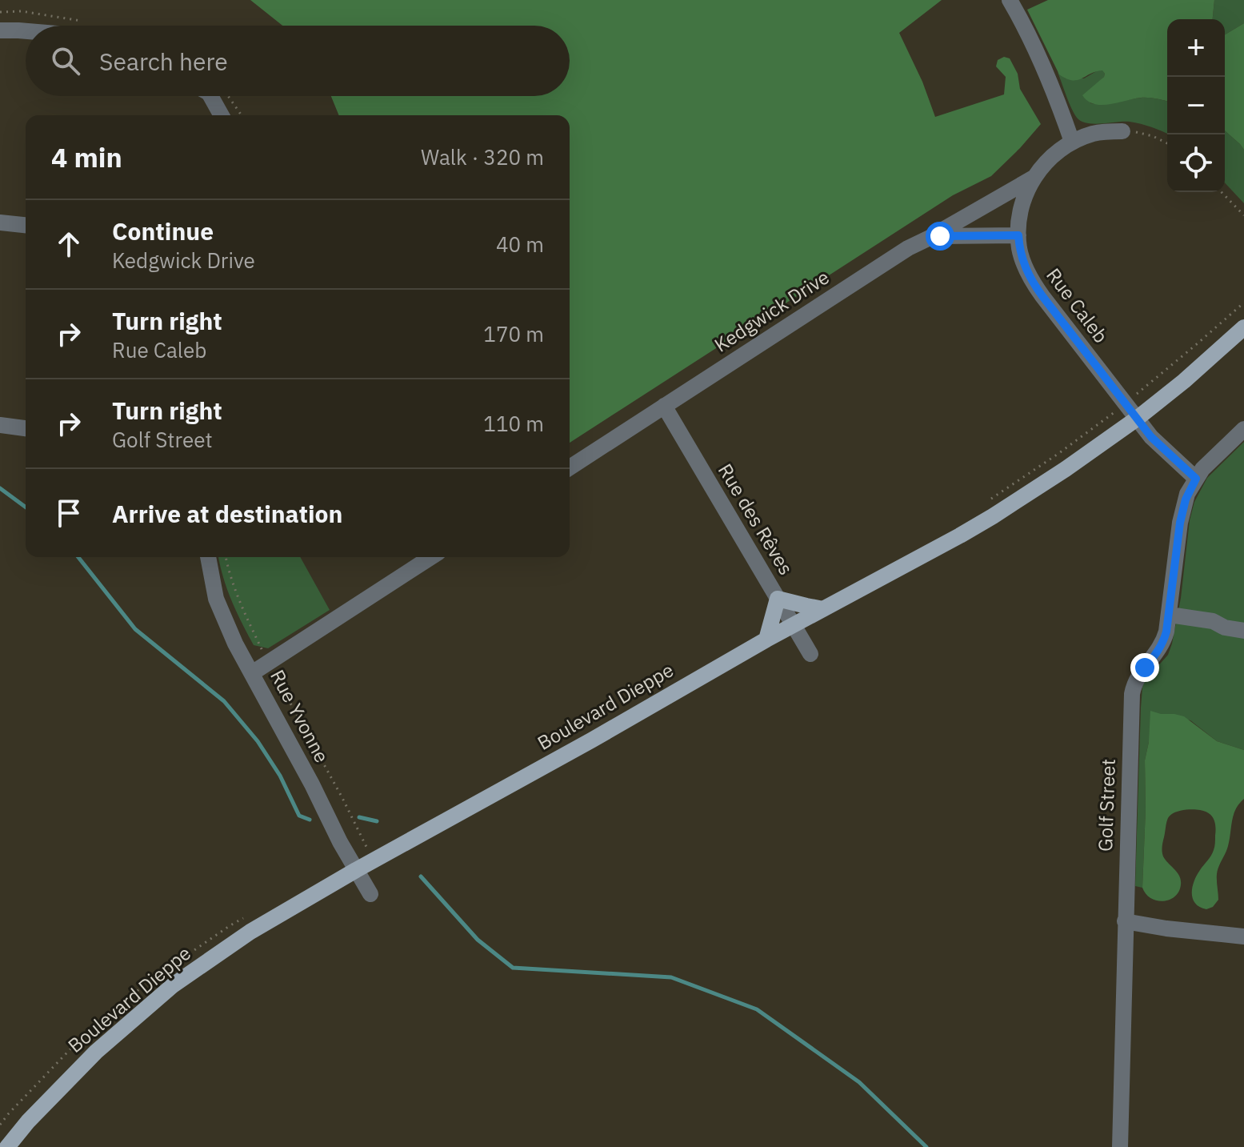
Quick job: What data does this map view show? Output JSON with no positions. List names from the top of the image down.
{
  "streets": {
    "main road": ["Boulevard Dieppe"],
    "street": [
      "Rue Caleb",
      "Kedgwick Drive",
      "Rue des Rêves",
      "Rue Yvonne",
      "Golf Street"
    ]
  },
  "crossings": [
    ["Rue Caleb", "Kedgwick Drive"],
    ["Rue Caleb", "Boulevard Dieppe"],
    ["Rue Caleb", "Golf Street"],
    ["Kedgwick Drive", "Rue des Rêves"],
    ["Rue des Rêves", "Boulevard Dieppe"],
    ["Boulevard Dieppe", "Rue Yvonne"]
  ],
  "page": {
    "map_buttons": ["+", "−"],
    "search": "Search here",
    "heading": ["4 min", "Walk · 320 m"],
    "list": [
      ["Continue", "Kedgwick Drive", "40 m"],
      ["Turn right", "Rue Caleb", "170 m"],
      ["Turn right", "Golf Street", "110 m"],
      "Arrive at destination"
    ]
  }
}
